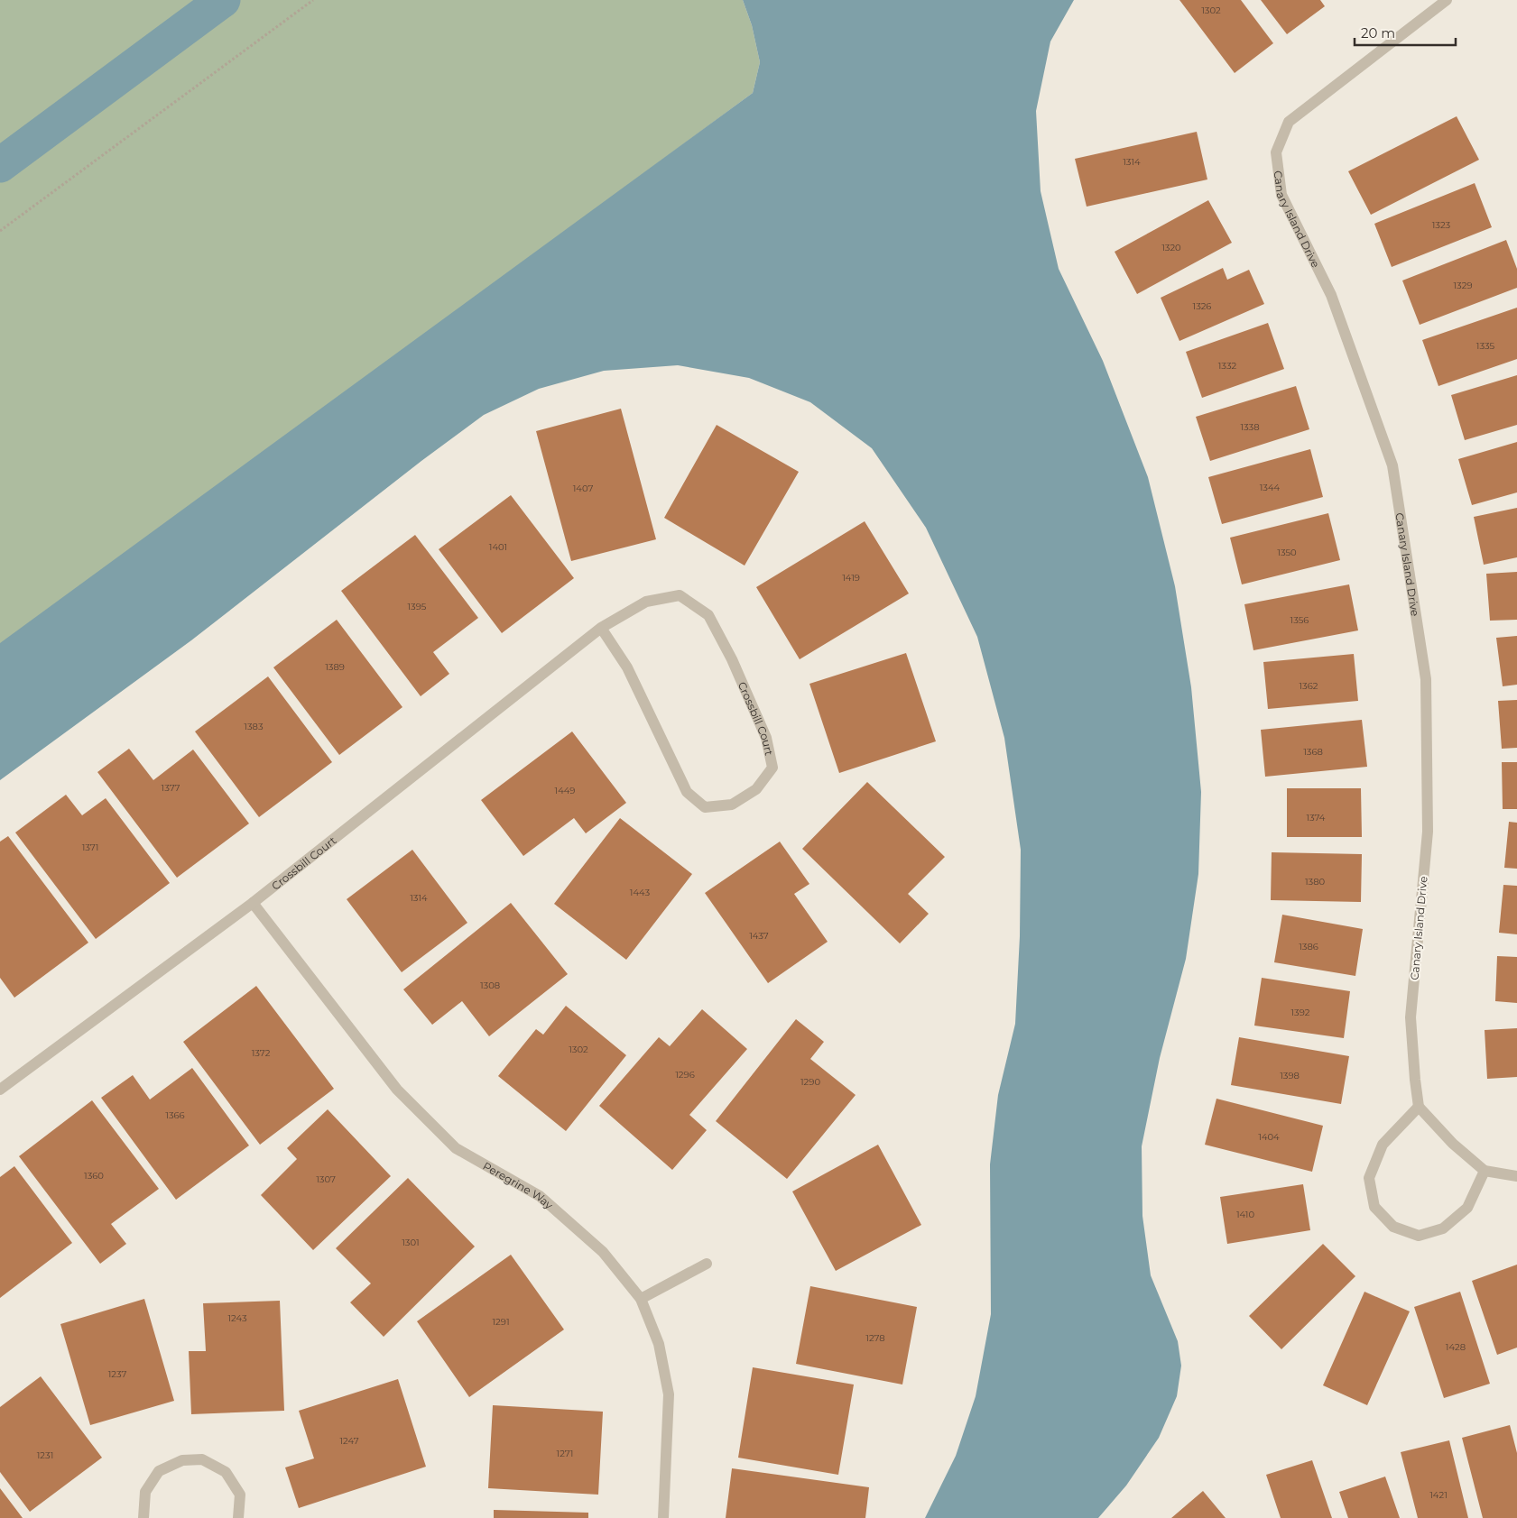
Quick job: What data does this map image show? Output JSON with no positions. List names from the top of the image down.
{
  "streets": {
    "street": ["Canary Island Drive", "Crossbill Court", "Peregrine Way"]
  },
  "crossings": [
    ["Crossbill Court", "Peregrine Way"]
  ],
  "house_numbers": [
    "1302",
    "1314",
    "1323",
    "1320",
    "1329",
    "1326",
    "1335",
    "1332",
    "1338",
    "1344",
    "1407",
    "1401",
    "1350",
    "1419",
    "1395",
    "1356",
    "1389",
    "1362",
    "1383",
    "1368",
    "1377",
    "1449",
    "1374",
    "1371",
    "1380",
    "1443",
    "1314",
    "1437",
    "1386",
    "1308",
    "1392",
    "1302",
    "1372",
    "1296",
    "1398",
    "1290",
    "1366",
    "1404",
    "1360",
    "1307",
    "1410",
    "1301",
    "1243",
    "1291",
    "1278",
    "1428",
    "1237",
    "1247",
    "1271",
    "1231",
    "1421"
  ],
  "scale_bar": "20 m"
}
